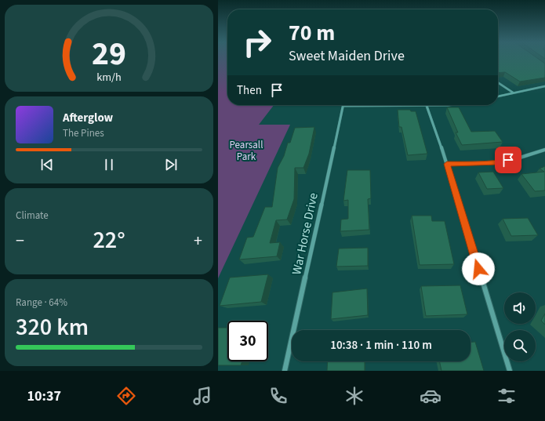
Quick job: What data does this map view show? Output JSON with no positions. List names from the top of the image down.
{
  "streets": {
    "street": ["War Horse Drive"]
  },
  "parks": ["Pearsall Park"],
  "page": {
    "turn": ["70 m", "Sweet Maiden Drive"],
    "then": "Then",
    "song": ["Afterglow", "The Pines"],
    "tile": [
      "Climate",
      ["Range · 64%", "320 km"]
    ],
    "heat": ["−", "22°", "+"],
    "limit": "30",
    "trip": "10:38 · 1 min · 110 m",
    "tabs": "10:37",
    "gauge": ["29", "km/h"]
  }
}
